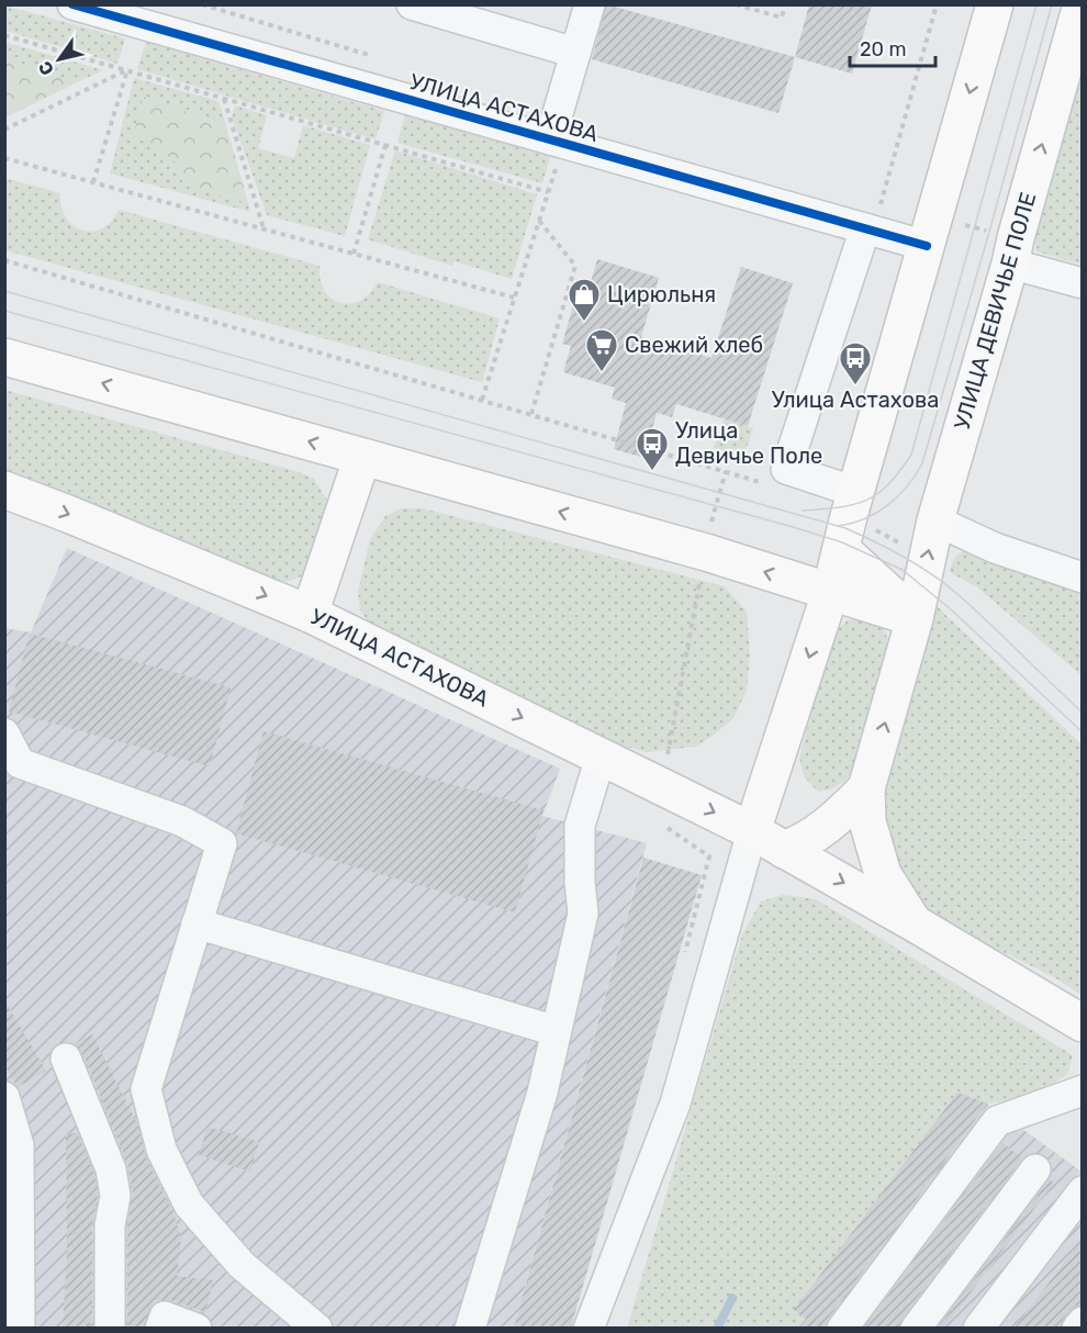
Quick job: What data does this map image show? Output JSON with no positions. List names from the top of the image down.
{
  "streets": {
    "main road": ["УЛИЦА АСТАХОВА", "УЛИЦА ДЕВИЧЬЕ ПОЛЕ"]
  },
  "places": {
    "shop": ["Цирюльня"],
    "supermarket": ["Свежий хлеб"],
    "bus stop": ["Улица Астахова", "Улица Девичье Поле"]
  },
  "scale_bar": "20 m",
  "north": "bottom left"
}
